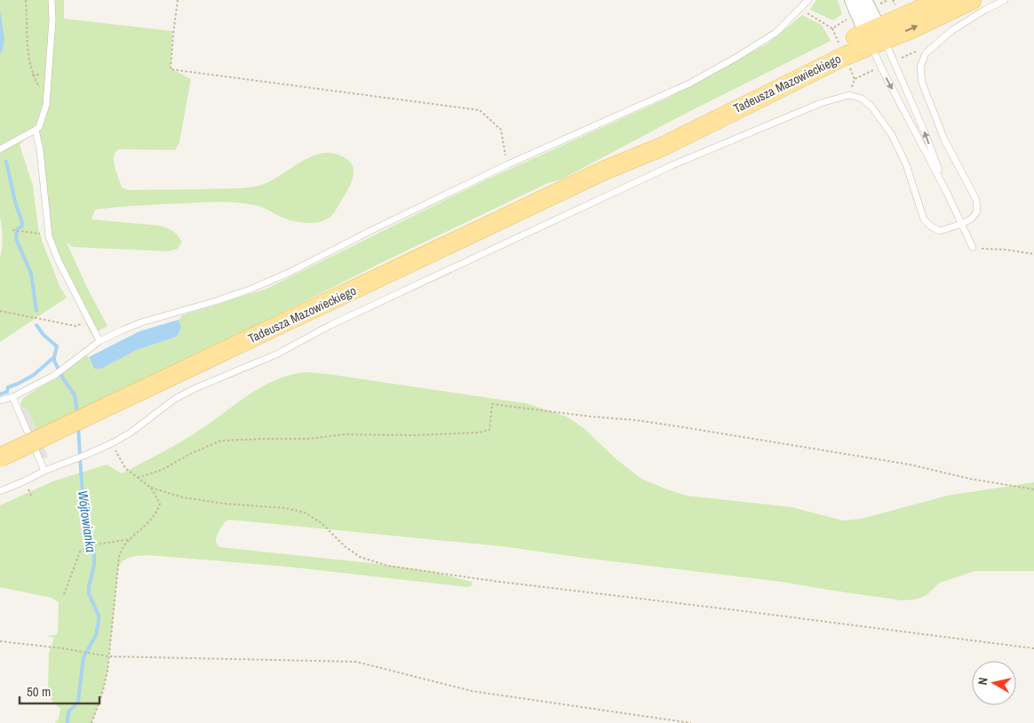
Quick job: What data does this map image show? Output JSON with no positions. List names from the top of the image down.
{
  "streets": {
    "main road": ["Tadeusza Mazowieckiego"]
  },
  "water": ["Wójtowianka"],
  "scale_bar": "50 m",
  "north": "left"
}
